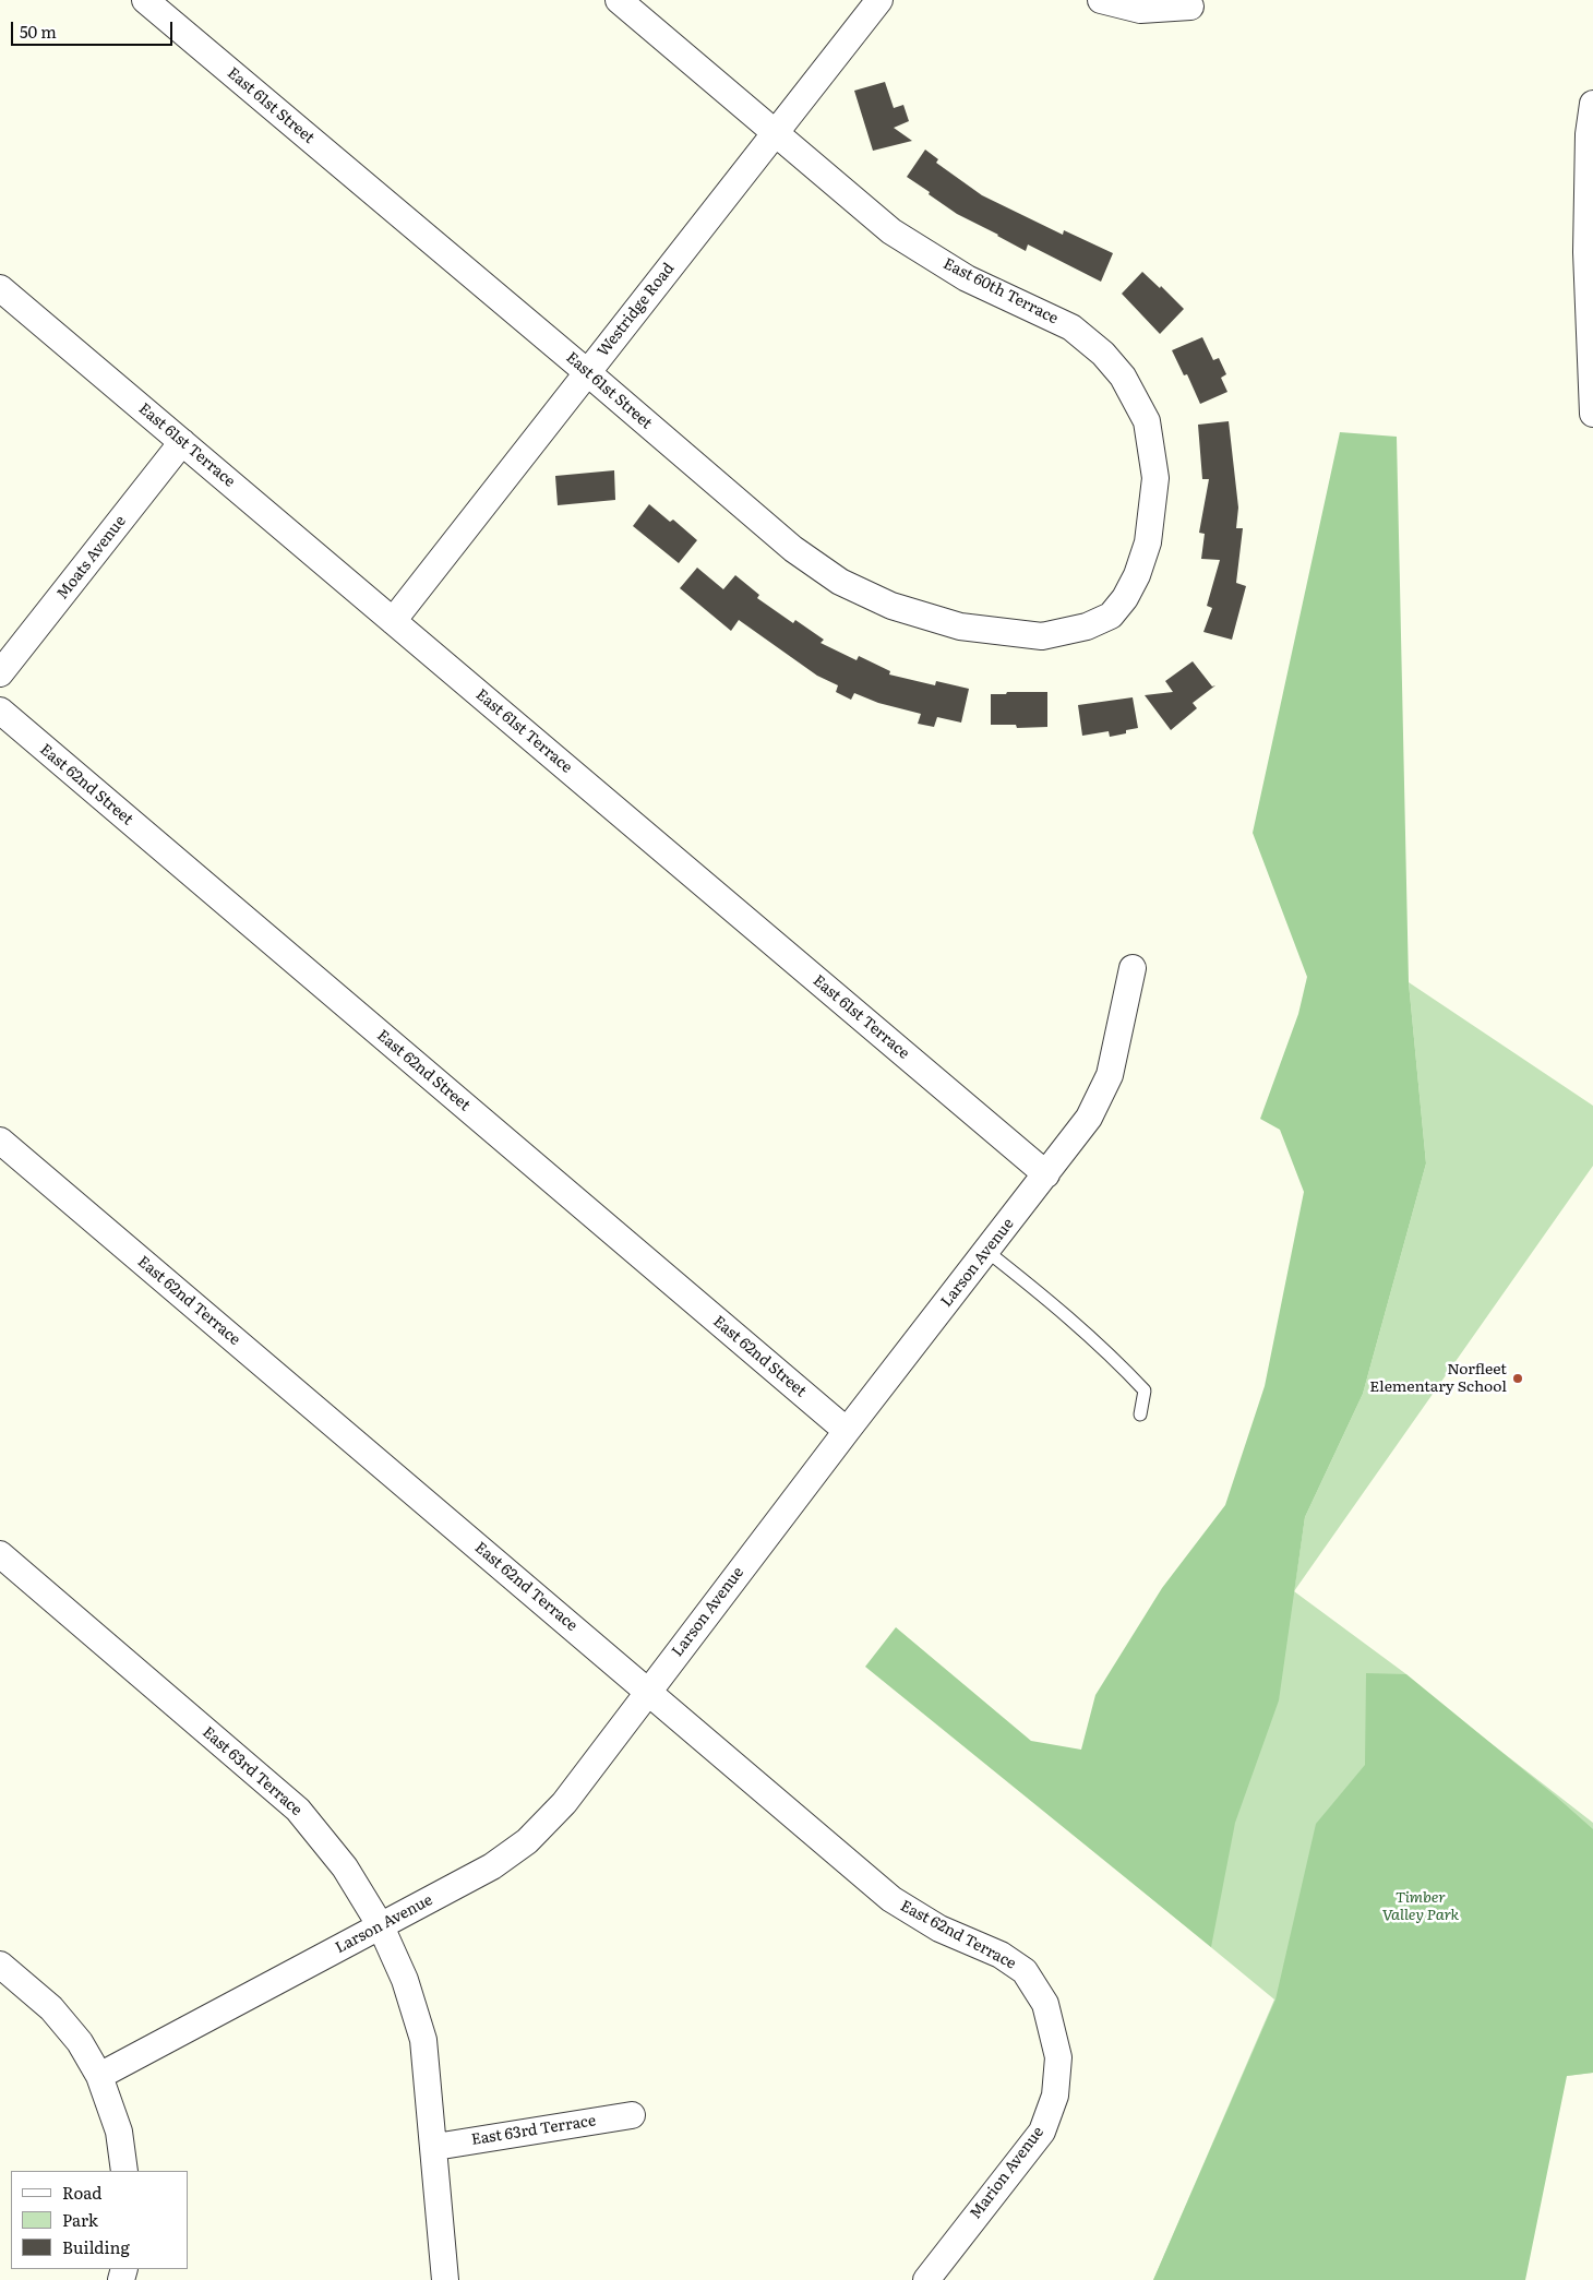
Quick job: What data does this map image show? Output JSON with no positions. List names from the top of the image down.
{
  "streets": {
    "street": [
      "East 61st Street",
      "East 60th Terrace",
      "Westridge Road",
      "East 61st Terrace",
      "Moats Avenue",
      "East 62nd Street",
      "Larson Avenue",
      "East 62nd Terrace",
      "East 63rd Terrace",
      "Marion Avenue"
    ]
  },
  "crossings": [
    ["East 61st Street", "East 60th Terrace"],
    ["East 61st Street", "Westridge Road"],
    ["East 60th Terrace", "Westridge Road"],
    ["Westridge Road", "East 61st Terrace"],
    ["East 61st Terrace", "Moats Avenue"],
    ["East 61st Terrace", "Larson Avenue"],
    ["East 62nd Street", "Larson Avenue"],
    ["Larson Avenue", "East 62nd Terrace"],
    ["Larson Avenue", "East 63rd Terrace"],
    ["East 62nd Terrace", "Marion Avenue"]
  ],
  "parks": ["Timber Valley Park"],
  "places": ["Norfleet Elementary School"],
  "legend": ["Road", "Park", "Building"],
  "scale_bar": "50 m"
}
